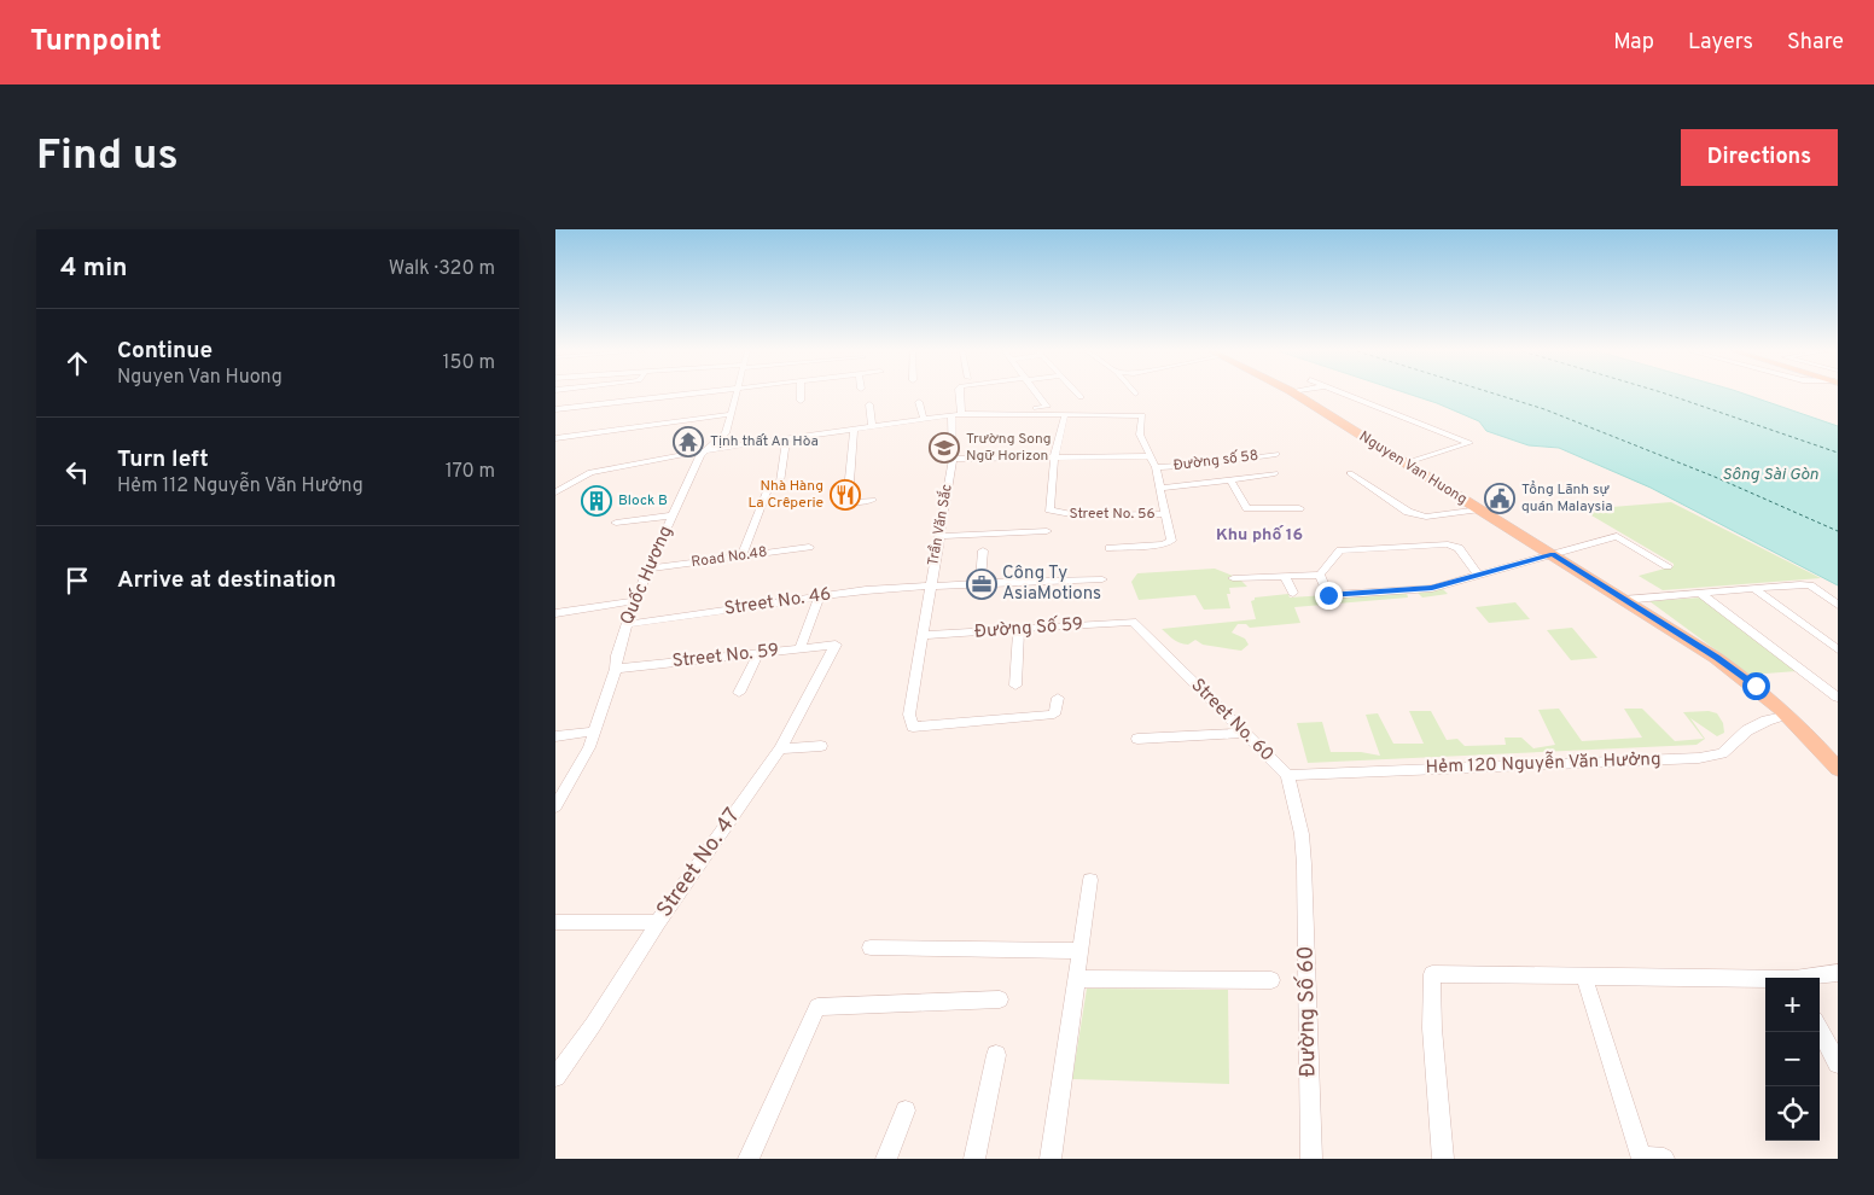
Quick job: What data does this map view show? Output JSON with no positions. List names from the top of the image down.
{
  "streets": {
    "main road": ["Nguyen Van Huong"],
    "street": [
      "Đường số 58",
      "Street No. 56",
      "Trần Văn Sắc",
      "Road No.48",
      "Quốc Hương",
      "Street No. 46",
      "Đường Số 59",
      "Street No. 59",
      "Street No. 60",
      "Hẻm 120 Nguyễn Văn Hưởng",
      "Street No. 47",
      "Đường Số 60"
    ]
  },
  "crossings": [
    ["Nguyen Van Huong", "Hẻm 120 Nguyễn Văn Hưởng"],
    ["Trần Văn Sắc", "Street No. 46"],
    ["Trần Văn Sắc", "Đường Số 59"],
    ["Road No.48", "Quốc Hương"],
    ["Quốc Hương", "Street No. 46"],
    ["Quốc Hương", "Street No. 59"],
    ["Đường Số 59", "Street No. 60"],
    ["Street No. 59", "Street No. 47"],
    ["Street No. 60", "Hẻm 120 Nguyễn Văn Hưởng"],
    ["Street No. 60", "Đường Số 60"]
  ],
  "districts": ["Khu phố 16"],
  "water": ["Sông Sài Gòn"],
  "places": {
    "temple": ["Tịnh thất An Hòa"],
    "school or university": ["Trường Song Ngữ Horizon"],
    "restaurant": ["Nhà Hàng La Crêperie"],
    "public building": ["Tổng Lãnh sự quán Malaysia"],
    "building": ["Block B"],
    "office": ["Công Ty AsiaMotions"]
  },
  "page": {
    "header": "Turnpoint",
    "nav": ["Map", "Layers", "Share"],
    "buttons": "Directions",
    "title": "Find us",
    "heading": ["4 min", "Walk · 320 m"],
    "list": [
      ["Continue", "Nguyen Van Huong", "150 m"],
      ["Turn left", "Hẻm 112 Nguyễn Văn Hưởng", "170 m"],
      "Arrive at destination"
    ],
    "map_buttons": ["+", "−"]
  }
}
